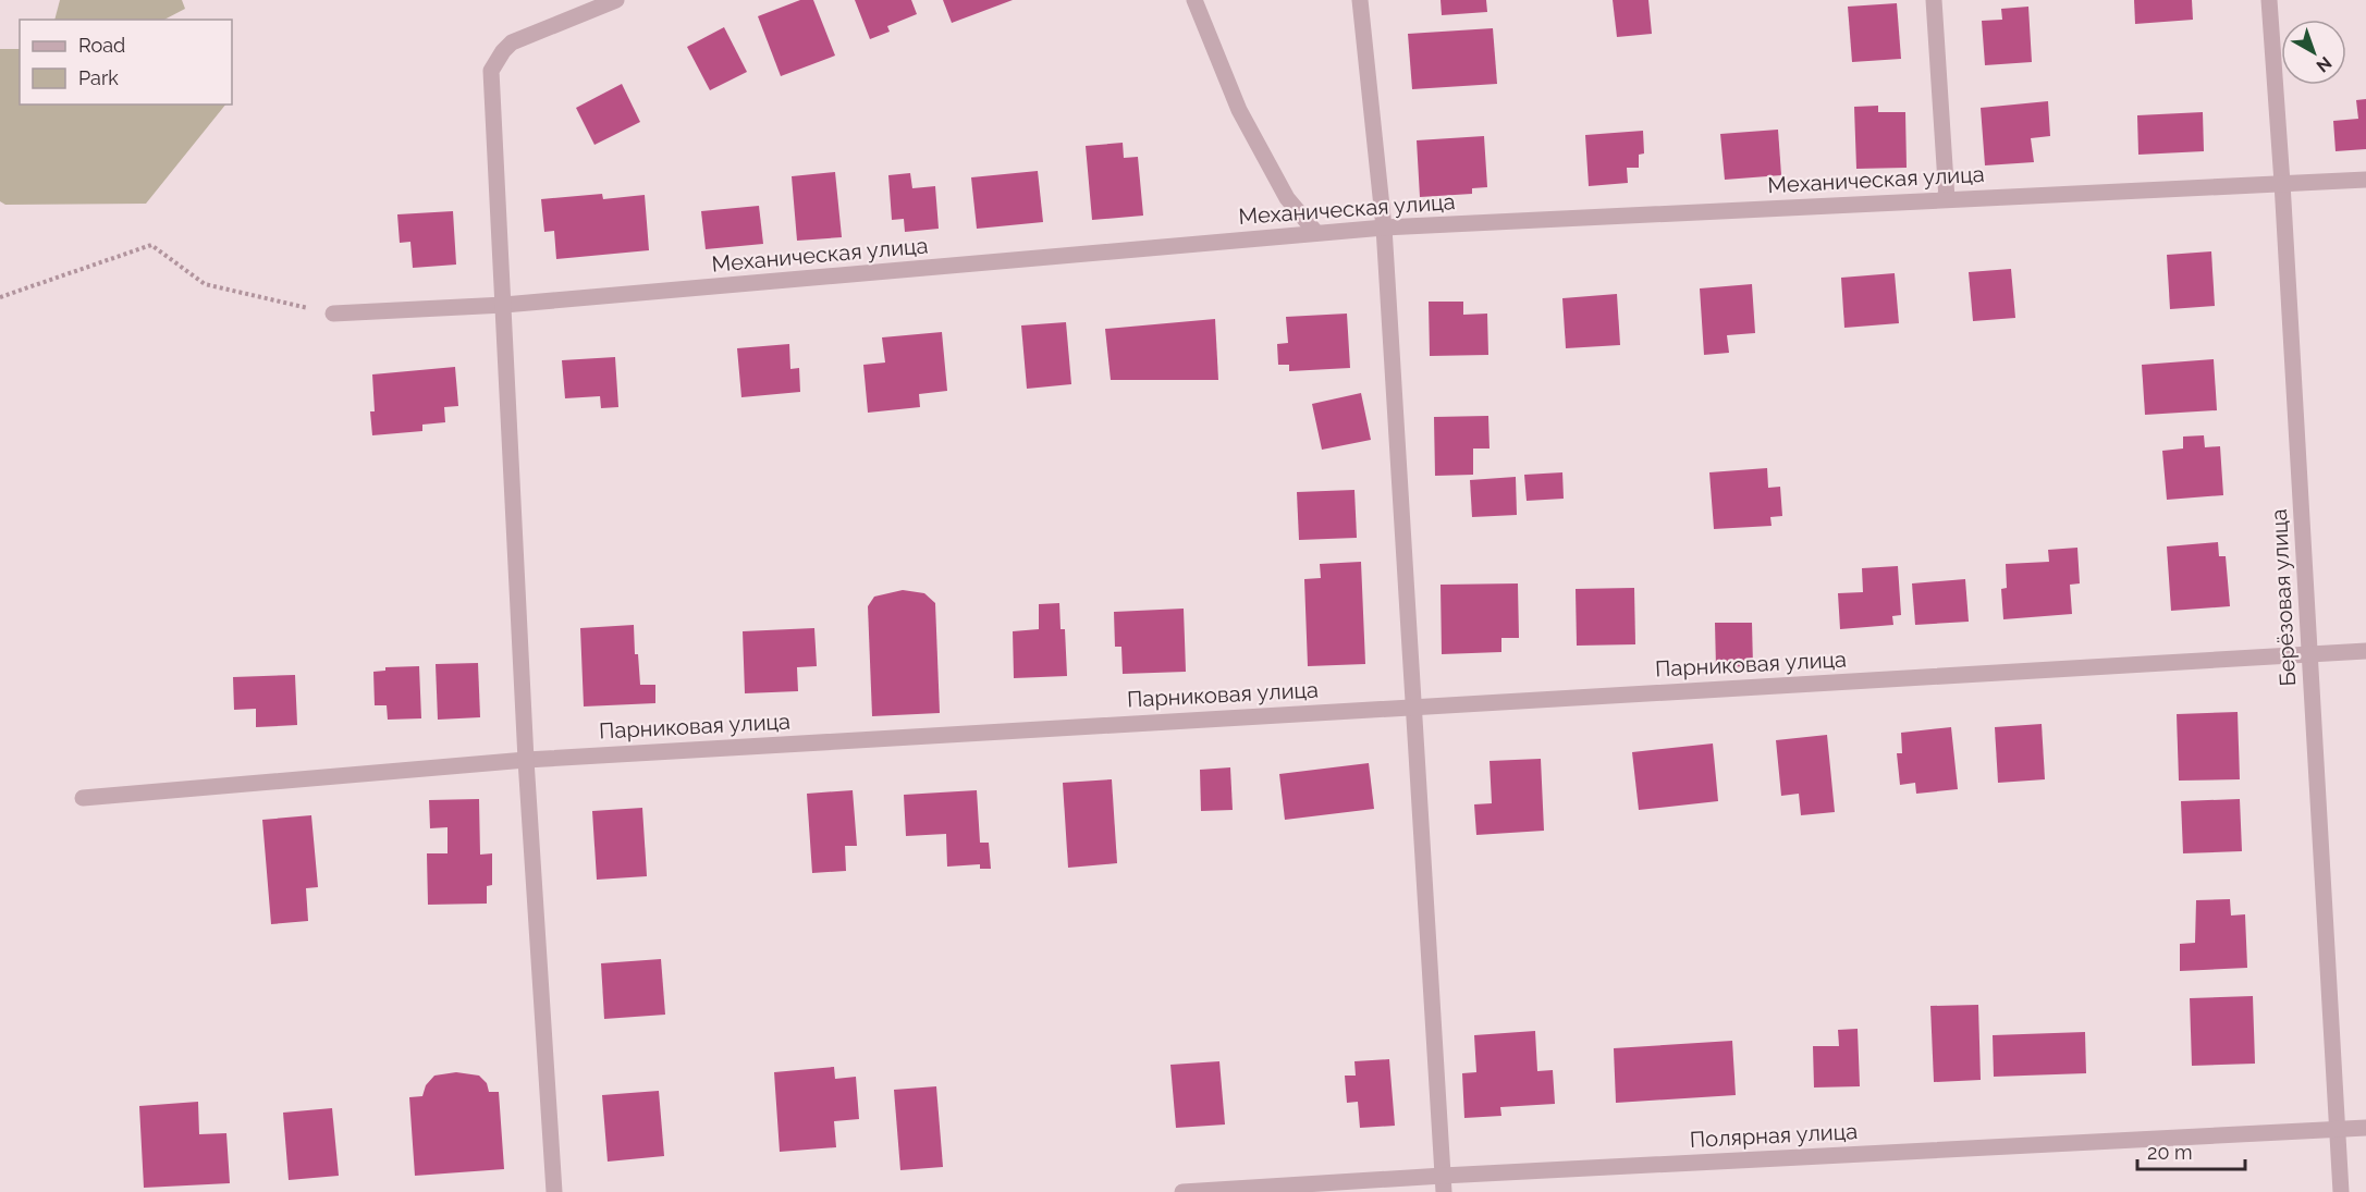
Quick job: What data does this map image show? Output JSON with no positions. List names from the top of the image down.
{
  "streets": {
    "street": [
      "Механическая улица",
      "Берёзовая улица",
      "Парниковая улица",
      "Полярная улица"
    ]
  },
  "crossings": [
    ["Механическая улица", "Берёзовая улица"],
    ["Берёзовая улица", "Парниковая улица"],
    ["Берёзовая улица", "Полярная улица"]
  ],
  "legend": ["Road", "Park"],
  "scale_bar": "20 m",
  "north": "bottom right"
}
